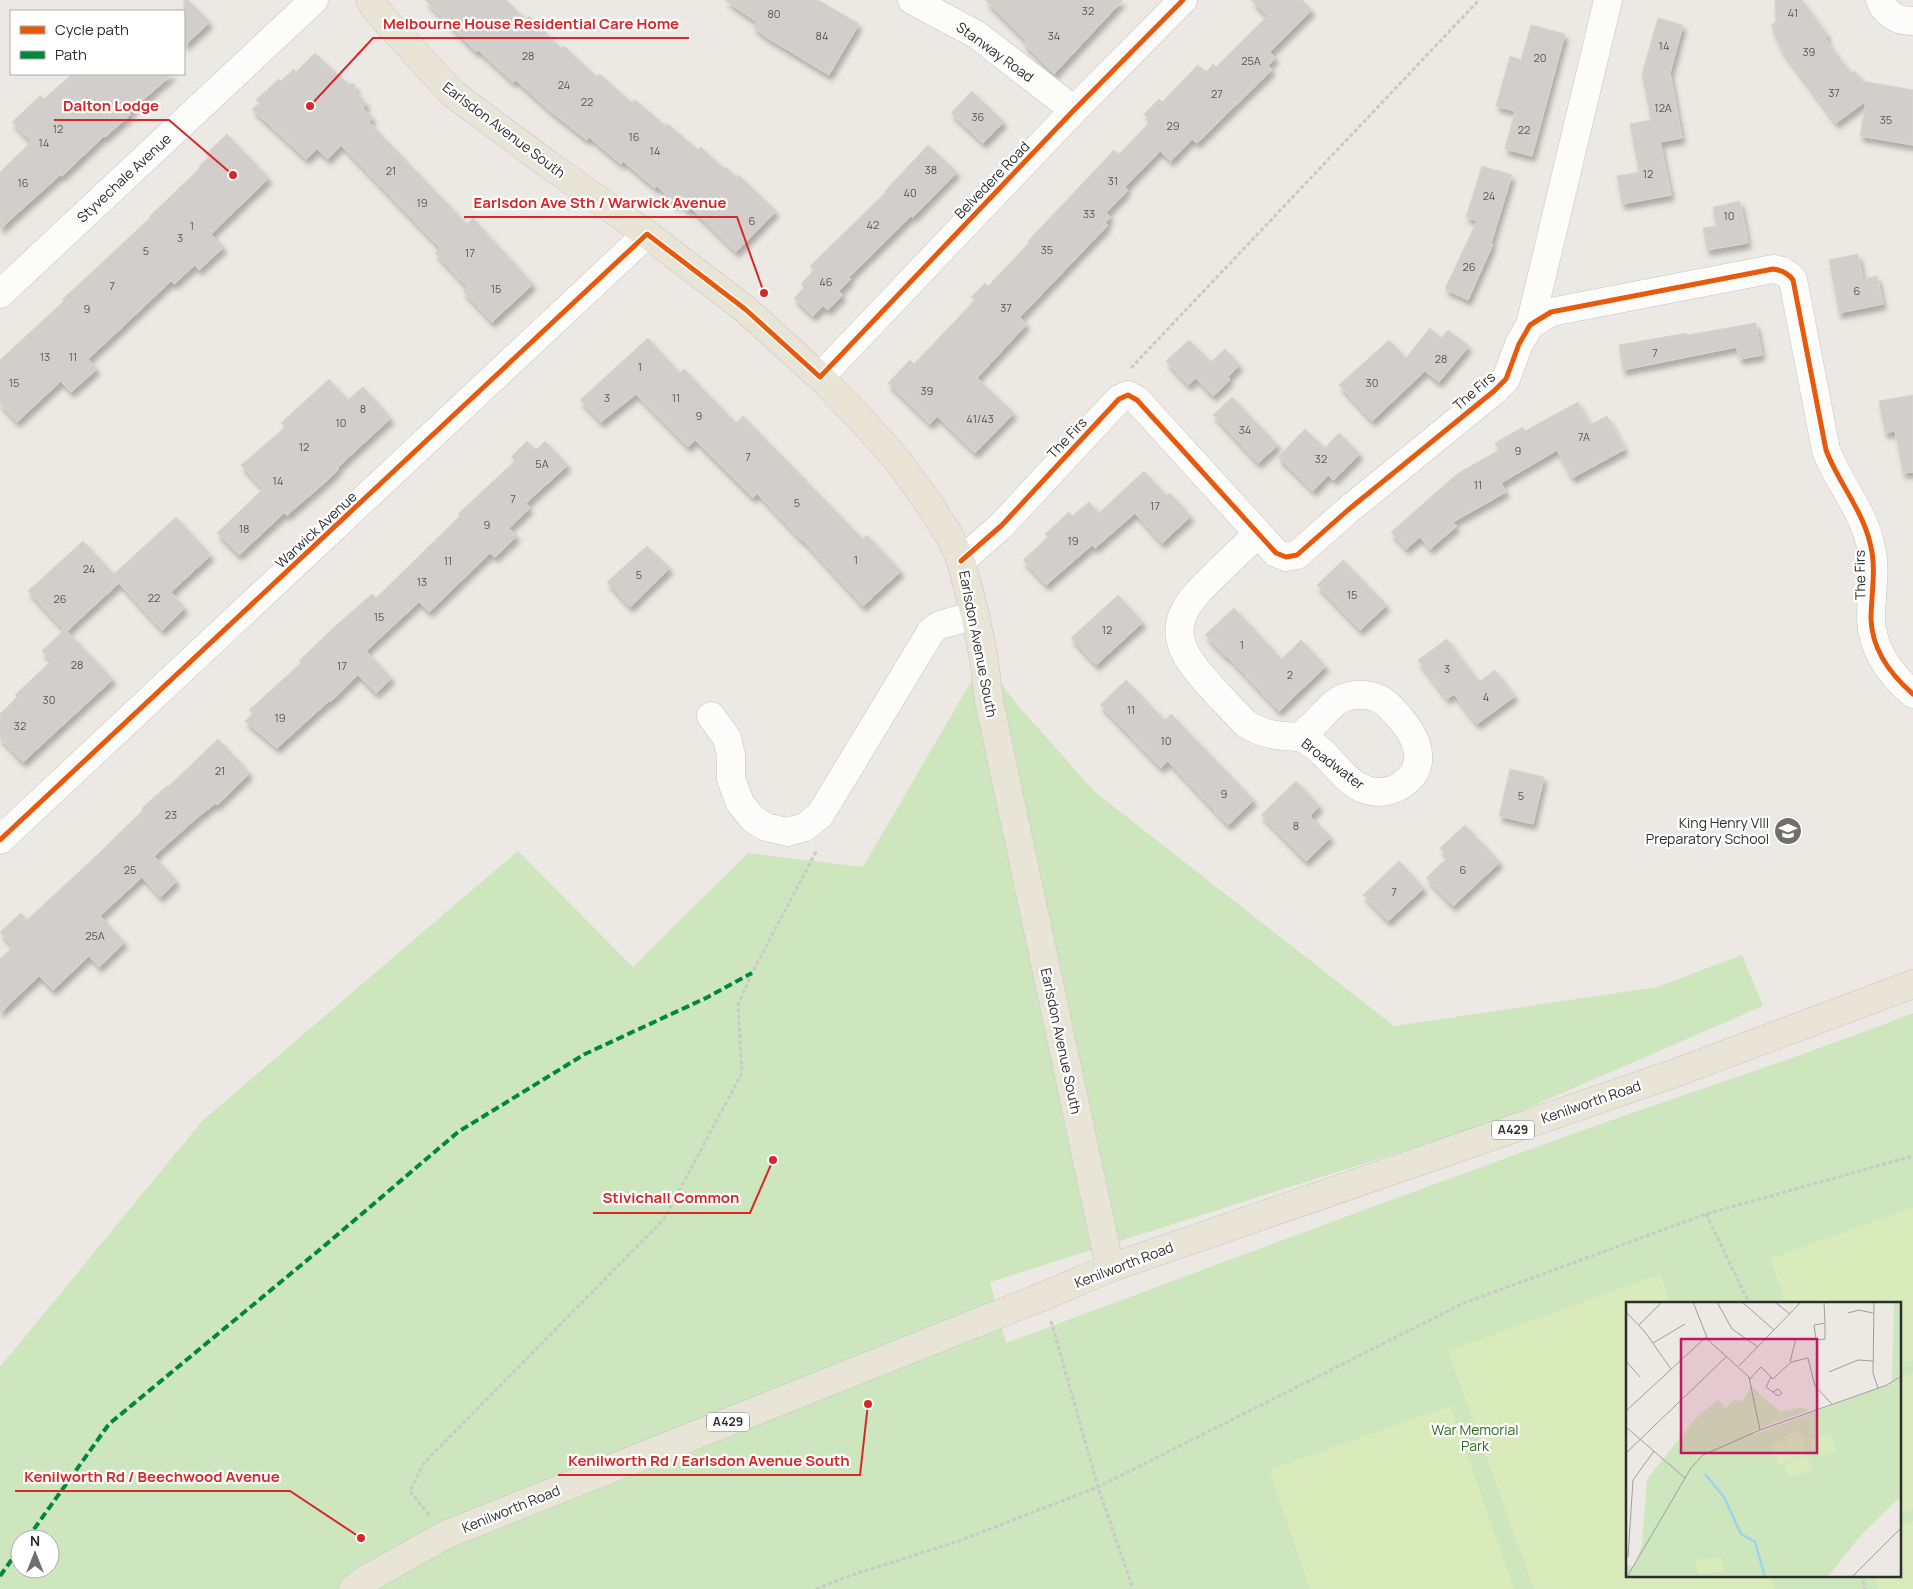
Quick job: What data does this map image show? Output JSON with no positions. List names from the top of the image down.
{
  "streets": {
    "main road": ["Earlsdon Avenue South", "Kenilworth Road", "A429"],
    "street": [
      "Stanway Road",
      "Styvechale Avenue",
      "Belvedere Road",
      "The Firs",
      "Warwick Avenue",
      "Broadwater"
    ]
  },
  "crossings": [
    ["Stanway Road", "Belvedere Road"],
    ["Earlsdon Avenue South", "Belvedere Road"],
    ["Earlsdon Avenue South", "The Firs"],
    ["Earlsdon Avenue South", "Warwick Avenue"],
    ["Earlsdon Avenue South", "Kenilworth Road"],
    ["The Firs", "Broadwater"]
  ],
  "parks": ["War Memorial Park"],
  "places": {
    "other": [
      "Melbourne House Residential Care Home",
      "Dalton Lodge",
      "Earlsdon Ave Sth / Warwick Avenue",
      "Stivichall Common",
      "Kenilworth Rd / Earlsdon Avenue South",
      "Kenilworth Rd / Beechwood Avenue"
    ],
    "school or university": ["King Henry VIII Preparatory School"]
  },
  "house_numbers": [
    "32",
    "41",
    "80",
    "84",
    "34",
    "14",
    "39",
    "28",
    "20",
    "25A",
    "24",
    "37",
    "27",
    "22",
    "12A",
    "36",
    "35",
    "29",
    "12",
    "22",
    "16",
    "14",
    "14",
    "38",
    "21",
    "12",
    "31",
    "16",
    "40",
    "24",
    "19",
    "33",
    "10",
    "6",
    "42",
    "1",
    "3",
    "35",
    "5",
    "17",
    "26",
    "46",
    "7",
    "15",
    "6",
    "37",
    "9",
    "7",
    "13",
    "11",
    "28",
    "1",
    "15",
    "30",
    "39",
    "3",
    "11",
    "8",
    "9",
    "41/43",
    "10",
    "34",
    "7A",
    "12",
    "9",
    "7",
    "32",
    "5A",
    "14",
    "11",
    "7",
    "5",
    "17",
    "9",
    "18",
    "19",
    "1",
    "11",
    "24",
    "5",
    "13",
    "15",
    "22",
    "26",
    "15",
    "12",
    "1",
    "28",
    "17",
    "3",
    "2",
    "4",
    "30",
    "11",
    "19",
    "32",
    "10",
    "21",
    "9",
    "5",
    "23",
    "8",
    "25",
    "6",
    "7",
    "25A"
  ],
  "legend": ["Cycle path", "Path"],
  "north": "top"
}
